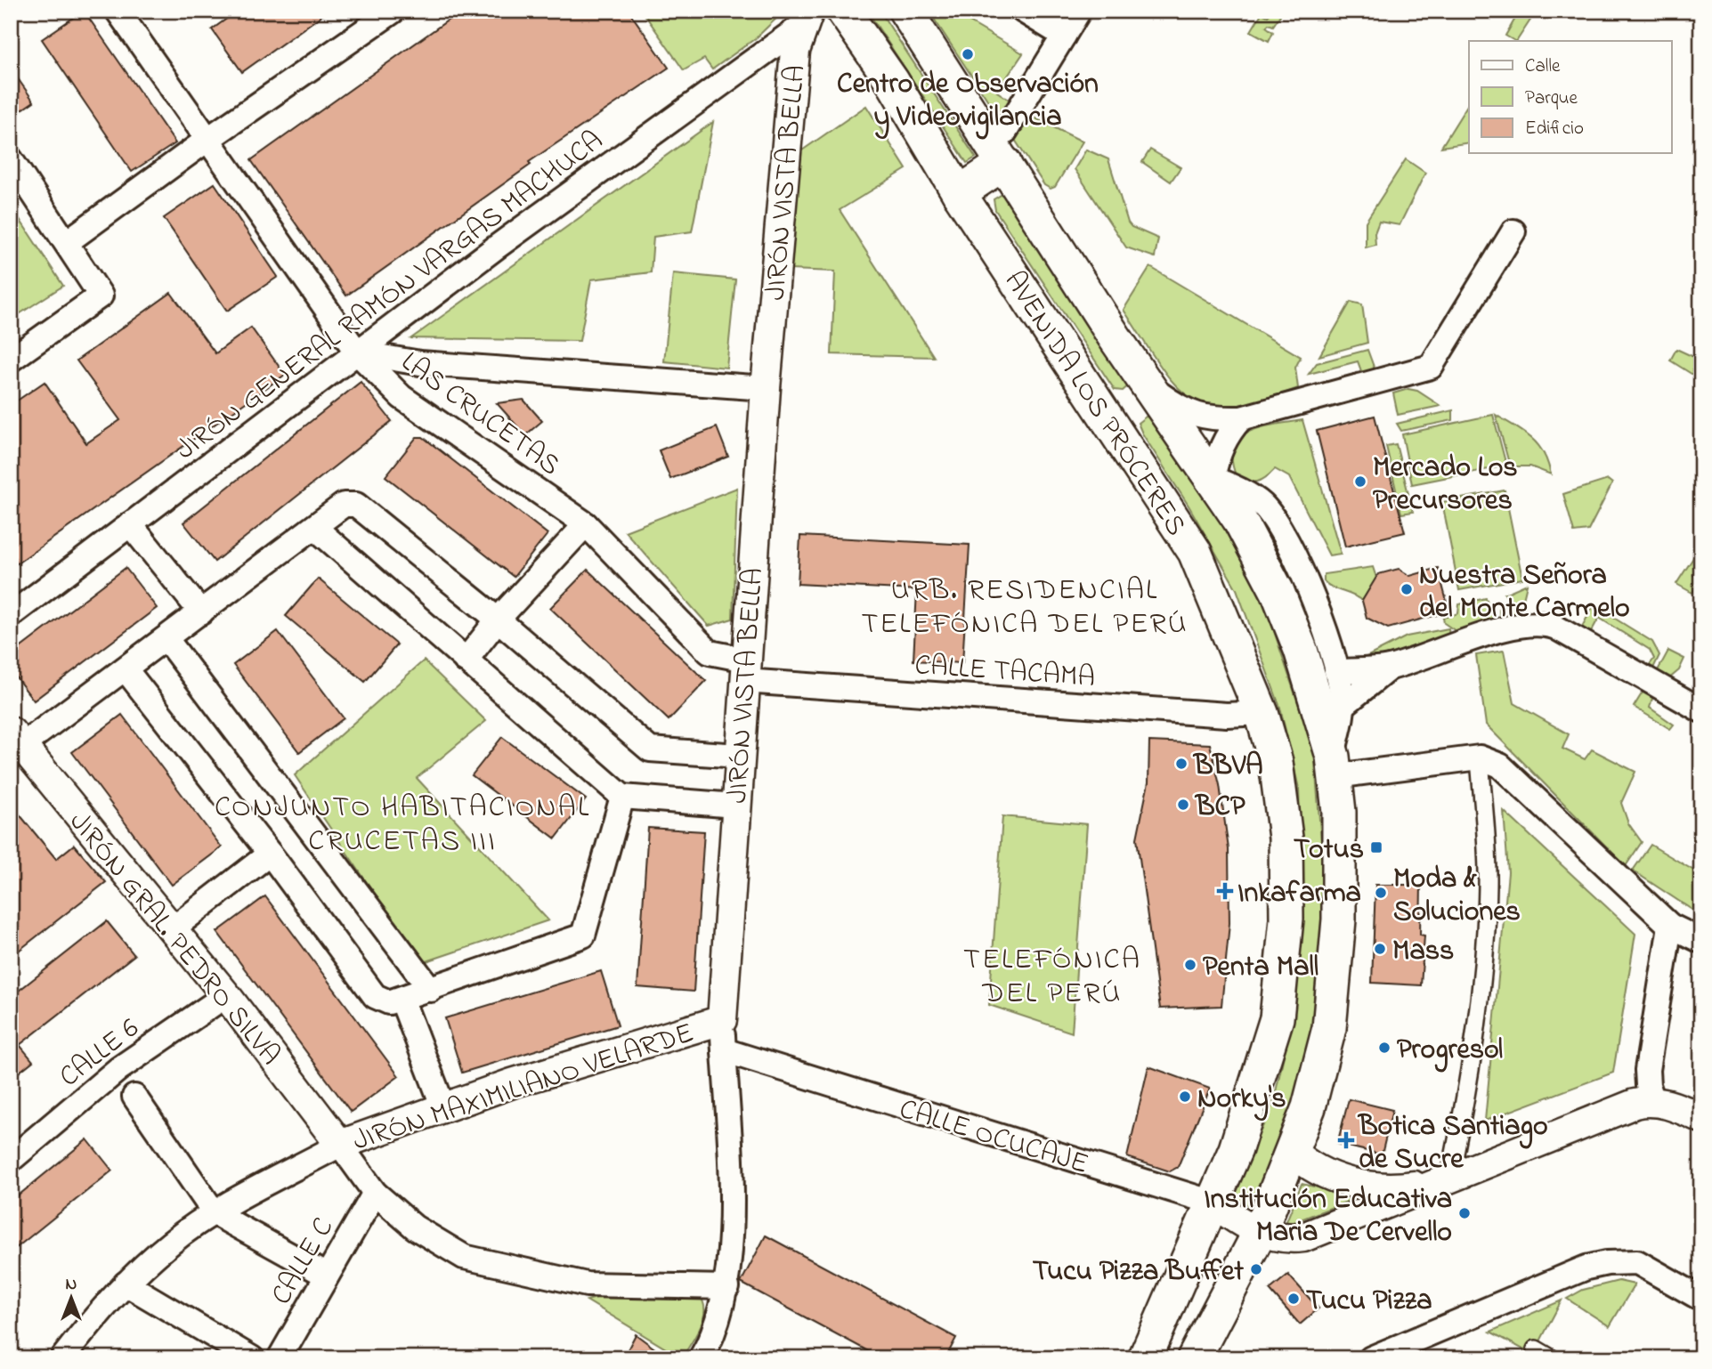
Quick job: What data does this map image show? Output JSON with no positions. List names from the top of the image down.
{
  "streets": {
    "main road": ["AVENIDA LOS PRÓCERES"],
    "street": [
      "JIRÓN VISTA BELLA",
      "JIRÓN GENERAL RAMÓN VARGAS MACHUCA",
      "LAS CRUCETAS",
      "CALLE TACAMA",
      "JIRÓN GRAL. PEDRO SILVA",
      "CALLE 6",
      "JIRÓN MAXIMILIANO VELARDE",
      "CALLE OCUCAJE",
      "CALLE C"
    ]
  },
  "crossings": [
    ["JIRÓN VISTA BELLA", "JIRÓN GENERAL RAMÓN VARGAS MACHUCA"],
    ["JIRÓN VISTA BELLA", "LAS CRUCETAS"],
    ["JIRÓN VISTA BELLA", "CALLE TACAMA"],
    ["JIRÓN VISTA BELLA", "JIRÓN MAXIMILIANO VELARDE"],
    ["JIRÓN VISTA BELLA", "CALLE OCUCAJE"],
    ["JIRÓN GENERAL RAMÓN VARGAS MACHUCA", "LAS CRUCETAS"],
    ["AVENIDA LOS PRÓCERES", "CALLE TACAMA"],
    ["AVENIDA LOS PRÓCERES", "CALLE OCUCAJE"],
    ["LAS CRUCETAS", "CALLE TACAMA"],
    ["JIRÓN GRAL. PEDRO SILVA", "CALLE 6"],
    ["JIRÓN GRAL. PEDRO SILVA", "JIRÓN MAXIMILIANO VELARDE"]
  ],
  "districts": ["URB. RESIDENCIAL TELEFÓNICA DEL PERÚ", "CONJUNTO HABITACIONAL CRUCETAS III", "TELEFÓNICA DEL PERÚ"],
  "places": {
    "other": [
      "Centro de Observación y Videovigilancia",
      "Mercado Los Precursores",
      "Nuestra Señora del Monte Carmelo",
      "BBVA",
      "BCP",
      "Moda & Soluciones",
      "Mass",
      "Penta Mall",
      "Progresol",
      "Norky's",
      "Institución Educativa Maria De Cervello",
      "Tucu Pizza Buffet",
      "Tucu Pizza"
    ],
    "transit": ["Totus"],
    "health": ["Inkafarma", "Botica Santiago de Sucre"]
  },
  "legend": ["Calle", "Parque", "Edificio"],
  "north": "top"
}
